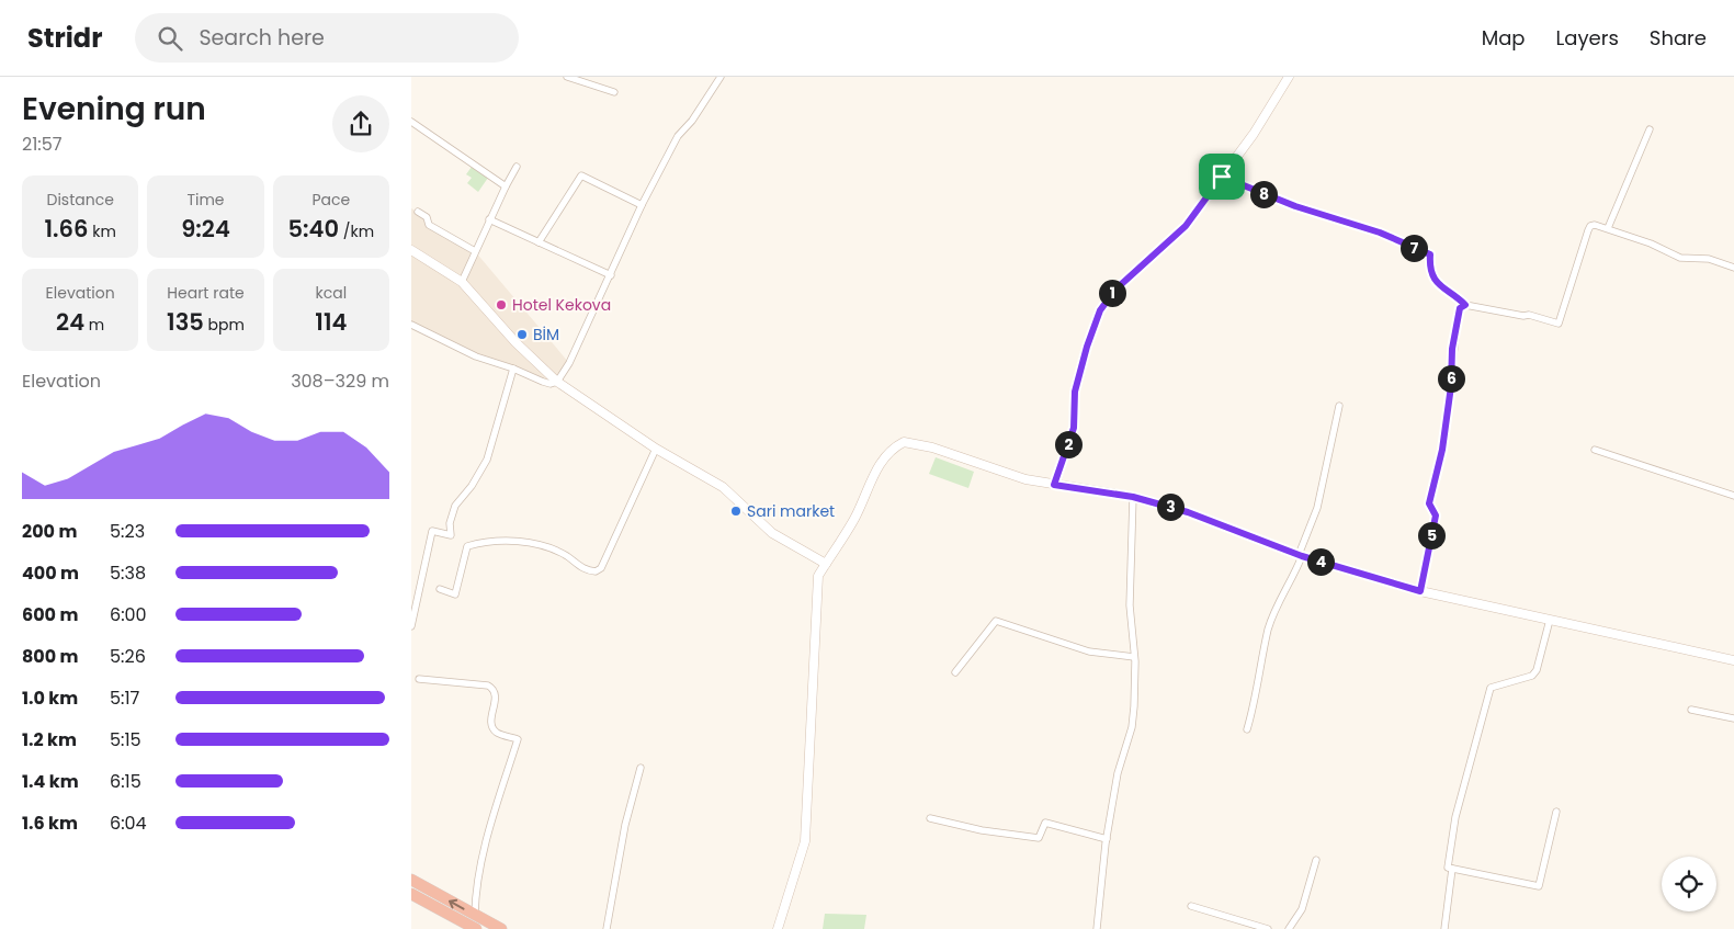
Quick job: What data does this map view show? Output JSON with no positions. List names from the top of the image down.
{
  "places": ["Hotel Kekova", "BİM", "Sari market"],
  "page": {
    "header": "Stridr",
    "search": "Search here",
    "nav": ["Map", "Layers", "Share"],
    "heading": ["Evening run", "21:57"],
    "stats": [
      ["Distance", "1.66 km"],
      ["Time", "9:24"],
      ["Pace", "5:40 /km"],
      ["Elevation", "24 m"],
      ["Heart rate", "135 bpm"],
      ["kcal", "114"]
    ],
    "pins": [
      "8",
      "7",
      "1",
      "6",
      "2",
      "3",
      "5",
      "4"
    ],
    "chart": ["Elevation", "308–329 m"],
    "list": [
      {
        "name": "200 m",
        "note": "5:23"
      },
      {
        "name": "400 m",
        "note": "5:38"
      },
      {
        "name": "600 m",
        "note": "6:00"
      },
      {
        "name": "800 m",
        "note": "5:26"
      },
      {
        "name": "1.0 km",
        "note": "5:17"
      },
      {
        "name": "1.2 km",
        "note": "5:15"
      },
      {
        "name": "1.4 km",
        "note": "6:15"
      },
      {
        "name": "1.6 km",
        "note": "6:04"
      }
    ]
  }
}
